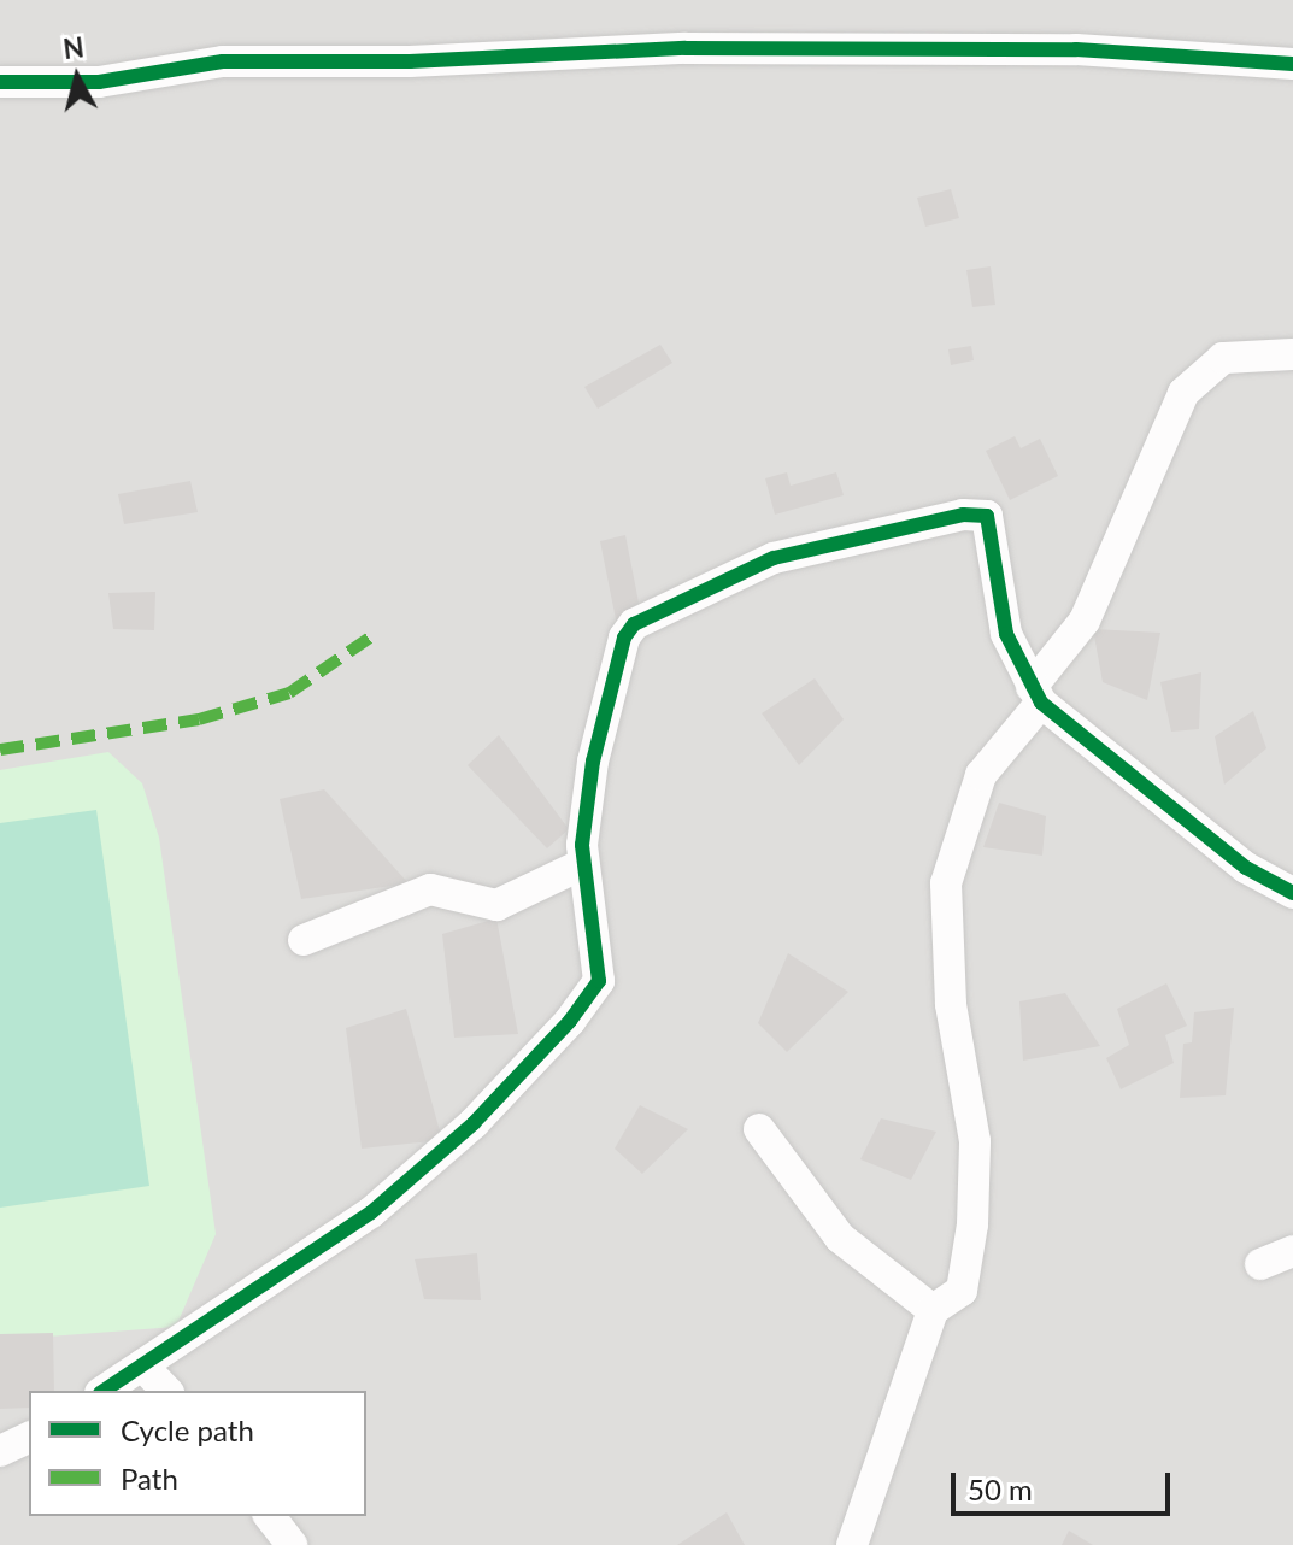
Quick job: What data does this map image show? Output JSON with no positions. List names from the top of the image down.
{
  "legend": ["Cycle path", "Path"],
  "scale_bar": "50 m",
  "north": "top"
}
